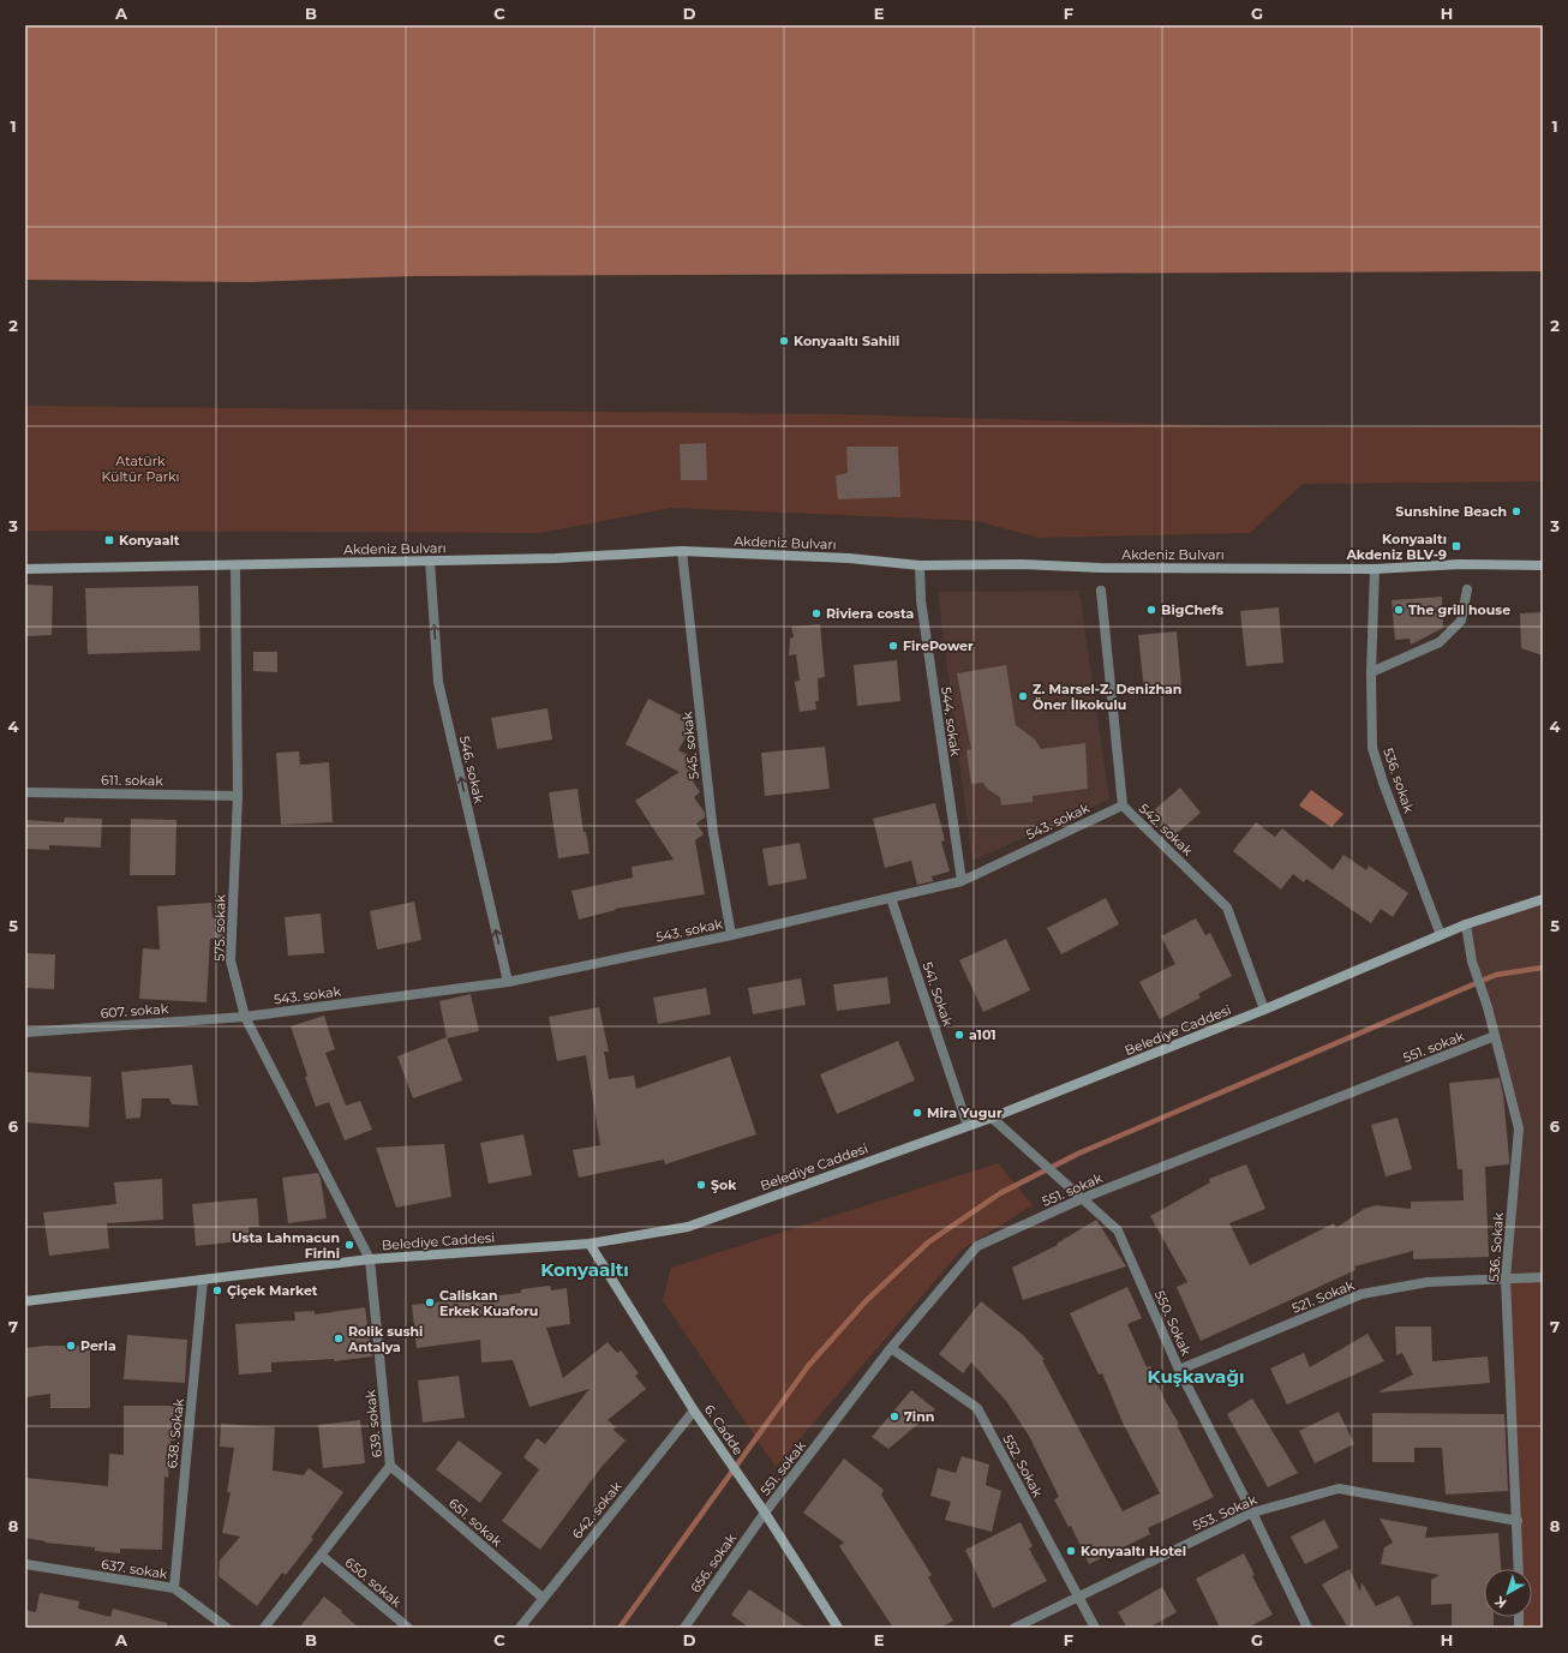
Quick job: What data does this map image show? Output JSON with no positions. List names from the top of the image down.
{
  "streets": {
    "main road": ["Akdeniz Bulvarı", "Belediye Caddesi", "6. Cadde"],
    "street": [
      "544. sokak",
      "545. sokak",
      "546. sokak",
      "611. sokak",
      "536. sokak",
      "543. sokak",
      "542. sokak",
      "575. sokak",
      "541. Sokak",
      "607. sokak",
      "551. sokak",
      "536. Sokak",
      "521. Sokak",
      "550. Sokak",
      "639. sokak",
      "638. Sokak",
      "552. Sokak",
      "642. sokak",
      "553. Sokak",
      "651. sokak",
      "656. sokak",
      "637. sokak",
      "650. sokak"
    ]
  },
  "crossings": [
    ["Akdeniz Bulvarı", "544. sokak"],
    ["Akdeniz Bulvarı", "545. sokak"],
    ["Akdeniz Bulvarı", "546. sokak"],
    ["Akdeniz Bulvarı", "536. sokak"],
    ["Akdeniz Bulvarı", "575. sokak"],
    ["544. sokak", "543. sokak"],
    ["545. sokak", "543. sokak"],
    ["546. sokak", "543. sokak"],
    ["611. sokak", "575. sokak"],
    ["536. sokak", "Belediye Caddesi"],
    ["543. sokak", "542. sokak"],
    ["543. sokak", "575. sokak"],
    ["543. sokak", "541. Sokak"],
    ["543. sokak", "607. sokak"],
    ["542. sokak", "Belediye Caddesi"],
    ["575. sokak", "607. sokak"],
    ["575. sokak", "Belediye Caddesi"],
    ["575. sokak", "639. sokak"],
    ["541. Sokak", "Belediye Caddesi"],
    ["Belediye Caddesi", "536. Sokak"],
    ["Belediye Caddesi", "550. Sokak"],
    ["Belediye Caddesi", "639. sokak"],
    ["Belediye Caddesi", "6. Cadde"],
    ["Belediye Caddesi", "638. Sokak"],
    ["551. sokak", "536. Sokak"],
    ["551. sokak", "550. Sokak"],
    ["551. sokak", "6. Cadde"],
    ["551. sokak", "552. Sokak"],
    ["551. sokak", "656. sokak"],
    ["536. Sokak", "521. Sokak"],
    ["536. Sokak", "553. Sokak"],
    ["521. Sokak", "550. Sokak"],
    ["550. Sokak", "553. Sokak"],
    ["639. sokak", "651. sokak"],
    ["639. sokak", "650. sokak"],
    ["6. Cadde", "642. sokak"],
    ["6. Cadde", "656. sokak"],
    ["638. Sokak", "637. sokak"],
    ["552. Sokak", "553. Sokak"],
    ["642. sokak", "651. sokak"]
  ],
  "one_way": ["546. sokak"],
  "districts": ["Konyaaltı", "Kuşkavağı"],
  "parks": ["Atatürk Kültür Parkı"],
  "places": {
    "other": [
      "Konyaaltı Sahili",
      "Sunshine Beach",
      "BigChefs",
      "The grill house",
      "Riviera costa",
      "FirePower",
      "Z. Marsel-Z. Denizhan Öner İlkokulu",
      "a101",
      "Mira Yugur",
      "Şok",
      "Usta Lahmacun Firini",
      "Çiçek Market",
      "Caliskan Erkek Kuaforu",
      "Rolik sushi Antalya",
      "Perla",
      "7inn",
      "Konyaaltı Hotel"
    ],
    "transit": ["Konyaalt", "Konyaaltı Akdeniz BLV-9"]
  },
  "north": "bottom left",
  "grid": {
    "columns": [
      "A",
      "B",
      "C",
      "D",
      "E",
      "F",
      "G",
      "H"
    ],
    "rows": [
      "1",
      "2",
      "3",
      "4",
      "5",
      "6",
      "7",
      "8"
    ]
  }
}
